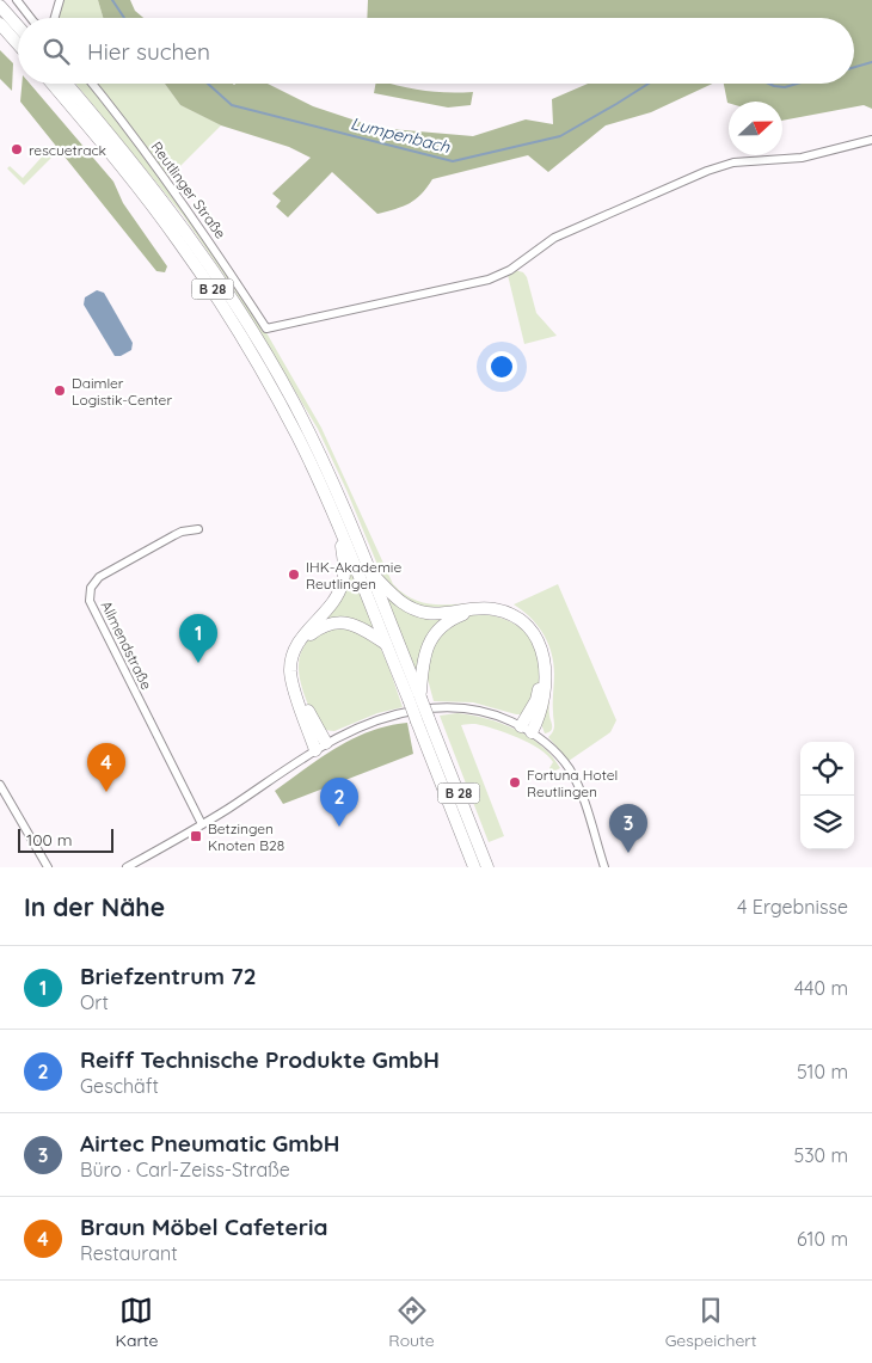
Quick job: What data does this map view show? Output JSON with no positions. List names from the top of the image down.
{
  "streets": {
    "highway": ["B 28"],
    "street": ["Reutlinger Straße", "Allmendstraße"]
  },
  "water": ["Lumpenbach"],
  "places": {
    "other": [
      "rescuetrack",
      "Daimler Logistik-Center",
      "IHK-Akademie Reutlingen",
      "Fortuna Hotel Reutlingen"
    ],
    "transit": ["Betzingen Knoten B28"]
  },
  "scale_bar": "100 m",
  "north": "right",
  "page": {
    "search": "Hier suchen",
    "pins": [
      "1",
      "4",
      "2",
      "3"
    ],
    "scale": "100 m",
    "heading": ["In der Nähe", "4 Ergebnisse"],
    "list": [
      {
        "mark": "1",
        "name": "Briefzentrum 72",
        "note": "Ort",
        "value": "440 m"
      },
      {
        "mark": "2",
        "name": "Reiff Technische Produkte GmbH",
        "note": "Geschäft",
        "value": "510 m"
      },
      {
        "mark": "3",
        "name": "Airtec Pneumatic GmbH",
        "note": "Büro · Carl-Zeiss-Straße",
        "value": "530 m"
      },
      {
        "mark": "4",
        "name": "Braun Möbel Cafeteria",
        "note": "Restaurant",
        "value": "610 m"
      }
    ],
    "nav": ["Karte", "Route", "Gespeichert"]
  }
}
